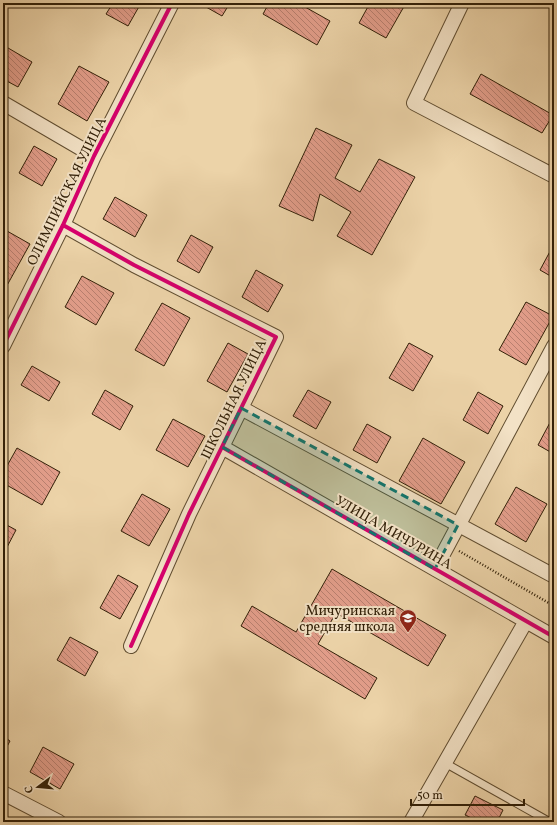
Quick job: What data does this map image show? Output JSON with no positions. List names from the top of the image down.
{
  "streets": {
    "street": ["ОЛИМПИЙСКАЯ УЛИЦА", "ШКОЛЬНАЯ УЛИЦА", "УЛИЦА МИЧУРИНА"]
  },
  "crossings": [
    ["ОЛИМПИЙСКАЯ УЛИЦА", "ШКОЛЬНАЯ УЛИЦА"],
    ["ШКОЛЬНАЯ УЛИЦА", "УЛИЦА МИЧУРИНА"]
  ],
  "places": {
    "school or university": ["Мичуринская средняя школа"]
  },
  "scale_bar": "50 m",
  "north": "left"
}
